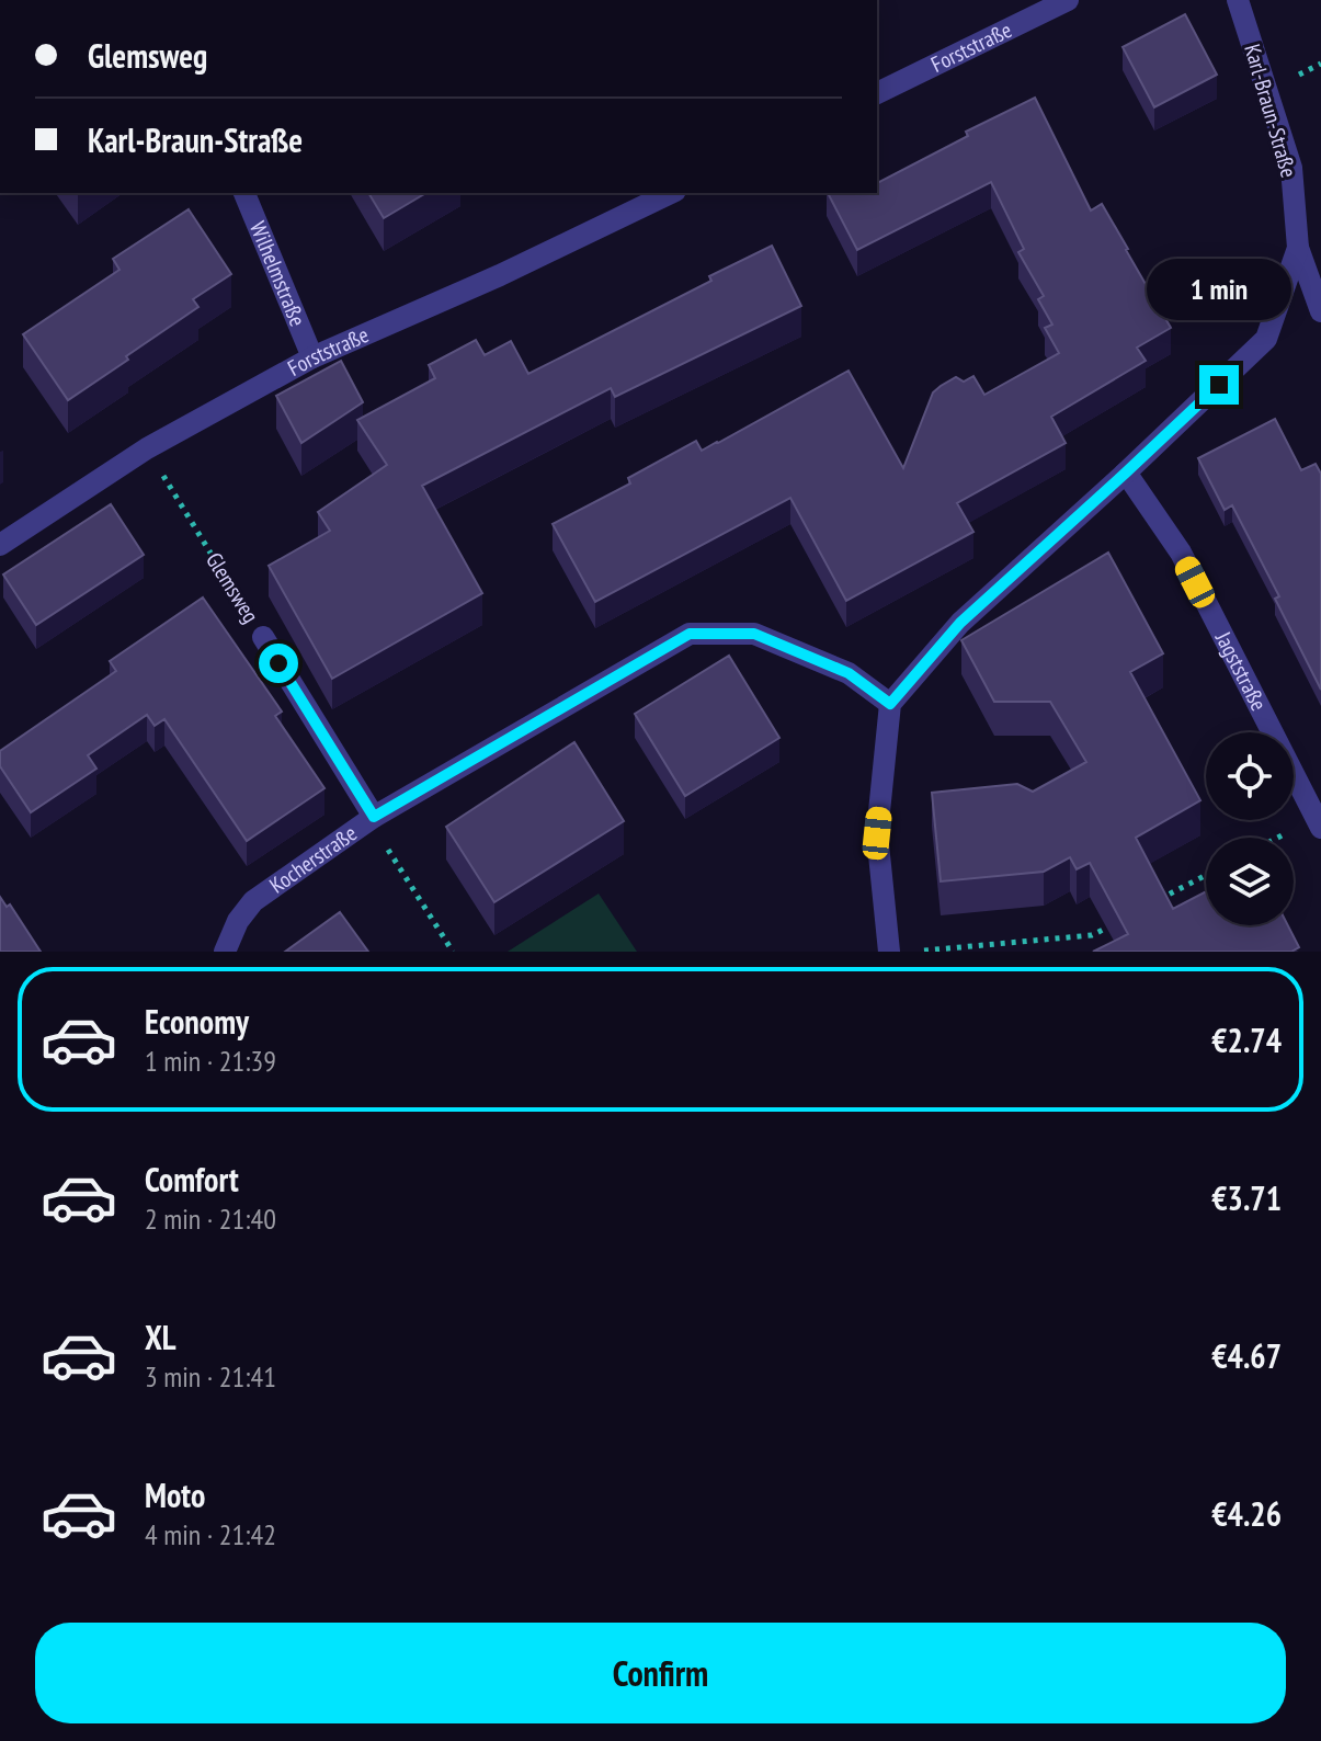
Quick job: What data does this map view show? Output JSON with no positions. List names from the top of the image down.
{
  "streets": {
    "street": [
      "Forststraße",
      "Karl-Braun-Straße",
      "Wilhelmstraße",
      "Glemsweg",
      "Jagststraße",
      "Kocherstraße"
    ]
  },
  "crossings": [
    ["Forststraße", "Wilhelmstraße"],
    ["Forststraße", "Glemsweg"],
    ["Karl-Braun-Straße", "Jagststraße"],
    ["Karl-Braun-Straße", "Kocherstraße"],
    ["Glemsweg", "Kocherstraße"]
  ],
  "page": {
    "banner": ["Glemsweg", "Karl-Braun-Straße"],
    "bubble": "1 min",
    "list": [
      {
        "name": "Economy",
        "note": "1 min · 21:39",
        "value": "€2.74"
      },
      {
        "name": "Comfort",
        "note": "2 min · 21:40",
        "value": "€3.71"
      },
      {
        "name": "XL",
        "note": "3 min · 21:41",
        "value": "€4.67"
      },
      {
        "name": "Moto",
        "note": "4 min · 21:42",
        "value": "€4.26"
      }
    ],
    "buttons": "Confirm"
  }
}
